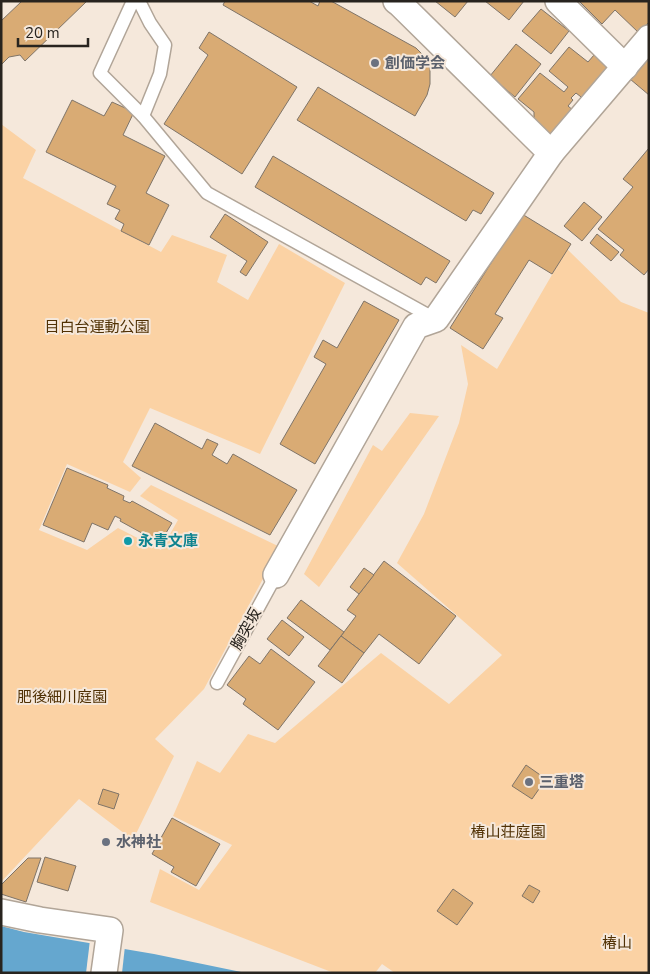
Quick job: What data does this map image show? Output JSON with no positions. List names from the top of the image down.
{
  "streets": {
    "lane": ["胸突坂"]
  },
  "parks": [
    "目白台運動公園",
    "肥後細川庭園",
    "椿山荘庭園",
    "椿山"
  ],
  "places": [
    "創価学会",
    "永青文庫",
    "三重塔",
    "水神社"
  ],
  "scale_bar": "20 m"
}
